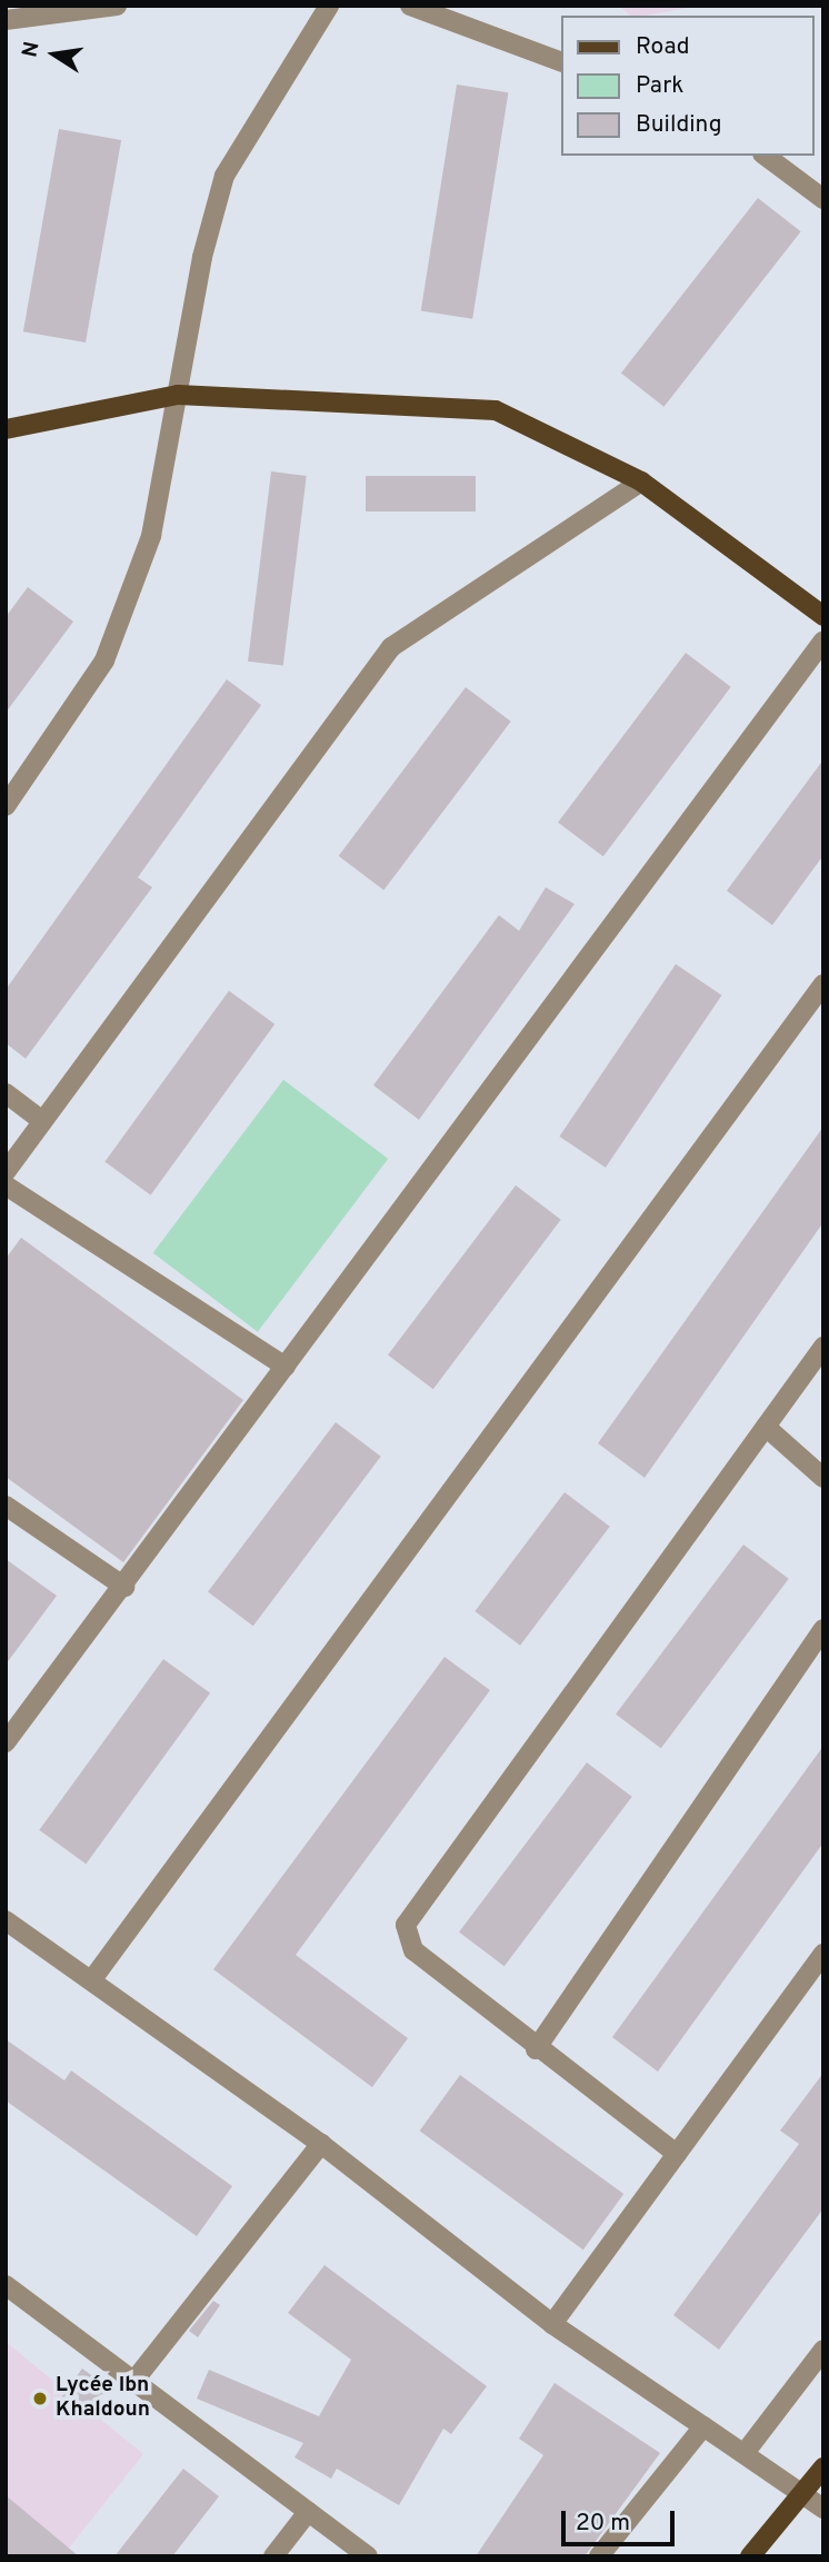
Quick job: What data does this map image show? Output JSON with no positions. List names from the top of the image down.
{
  "places": ["Lycée Ibn Khaldoun"],
  "legend": ["Road", "Park", "Building"],
  "scale_bar": "20 m",
  "north": "left"
}
